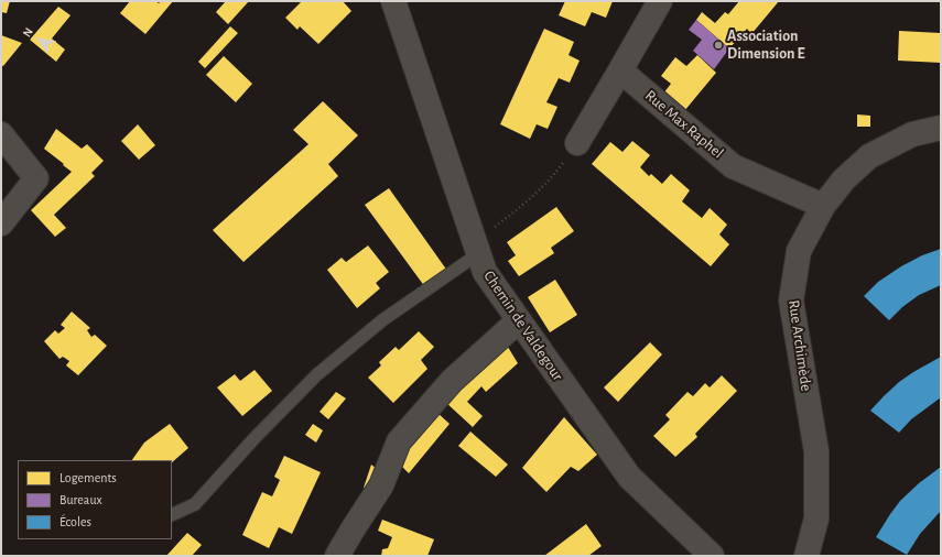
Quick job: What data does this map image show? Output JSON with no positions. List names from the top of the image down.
{
  "streets": {
    "street": ["Rue Max Raphel", "Chemin de Valdegour", "Rue Archimède"]
  },
  "crossings": [
    ["Rue Max Raphel", "Rue Archimède"]
  ],
  "places": ["Association Dimension E"],
  "legend": ["Logements", "Bureaux", "Écoles"],
  "north": "top left"
}
